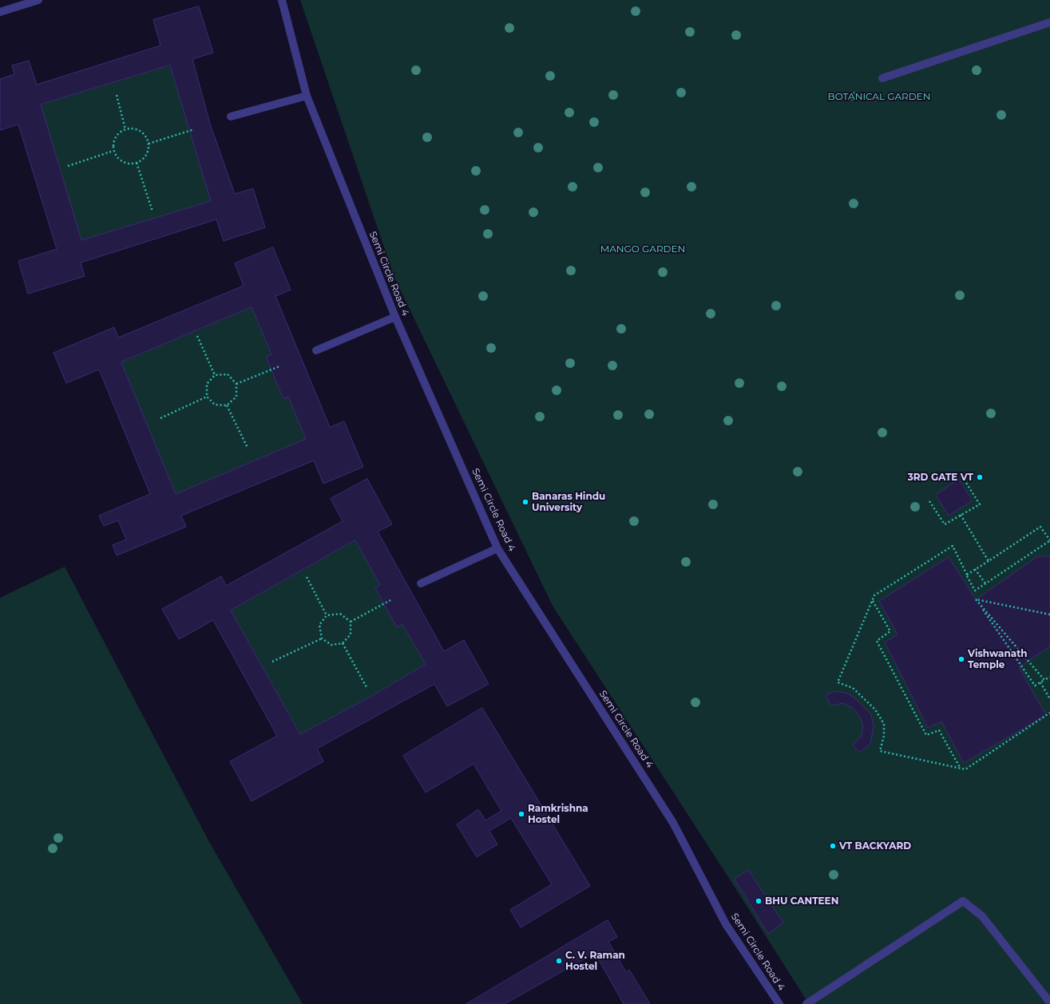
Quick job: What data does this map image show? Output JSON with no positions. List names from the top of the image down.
{
  "streets": {
    "lane": ["Semi Circle Road 4"]
  },
  "parks": ["BOTANICAL GARDEN", "MANGO GARDEN"],
  "places": [
    "3RD GATE VT",
    "Banaras Hindu University",
    "Vishwanath Temple",
    "Ramkrishna Hostel",
    "VT BACKYARD",
    "BHU CANTEEN",
    "C. V. Raman Hostel"
  ]
}
